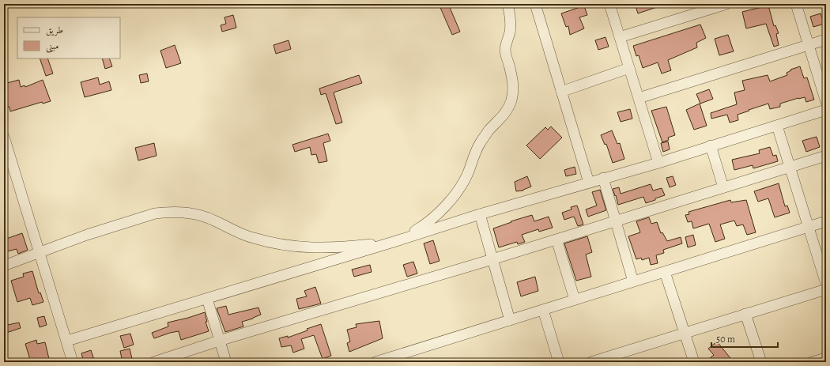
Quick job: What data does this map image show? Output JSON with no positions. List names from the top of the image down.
{
  "legend": ["طريق", "مبنى"],
  "scale_bar": "50 m"
}
